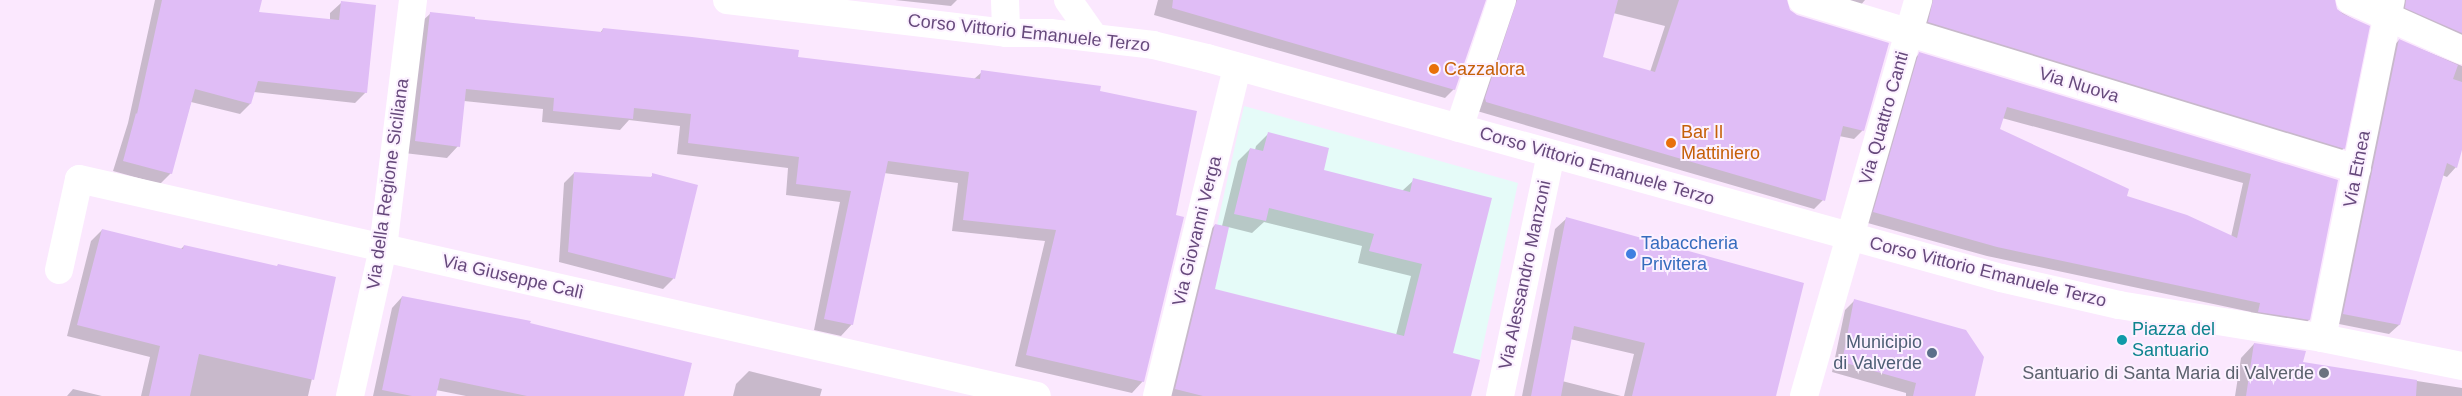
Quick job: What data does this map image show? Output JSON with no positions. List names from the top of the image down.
{
  "streets": {
    "street": [
      "Corso Vittorio Emanuele Terzo",
      "Via Nuova",
      "Via Quattro Canti",
      "Via Etnea",
      "Via della Regione Siciliana",
      "Via Giovanni Verga",
      "Via Alessandro Manzoni",
      "Via Giuseppe Calì"
    ]
  },
  "crossings": [
    ["Corso Vittorio Emanuele Terzo", "Via Quattro Canti"],
    ["Corso Vittorio Emanuele Terzo", "Via Etnea"],
    ["Corso Vittorio Emanuele Terzo", "Via Giovanni Verga"],
    ["Corso Vittorio Emanuele Terzo", "Via Alessandro Manzoni"],
    ["Via Nuova", "Via Quattro Canti"],
    ["Via Nuova", "Via Etnea"],
    ["Via della Regione Siciliana", "Via Giuseppe Calì"]
  ],
  "places": [
    "Cazzalora",
    "Bar Il Mattiniero",
    "Tabaccheria Privitera",
    "Piazza del Santuario",
    "Municipio di Valverde",
    "Santuario di Santa Maria di Valverde"
  ]
}
